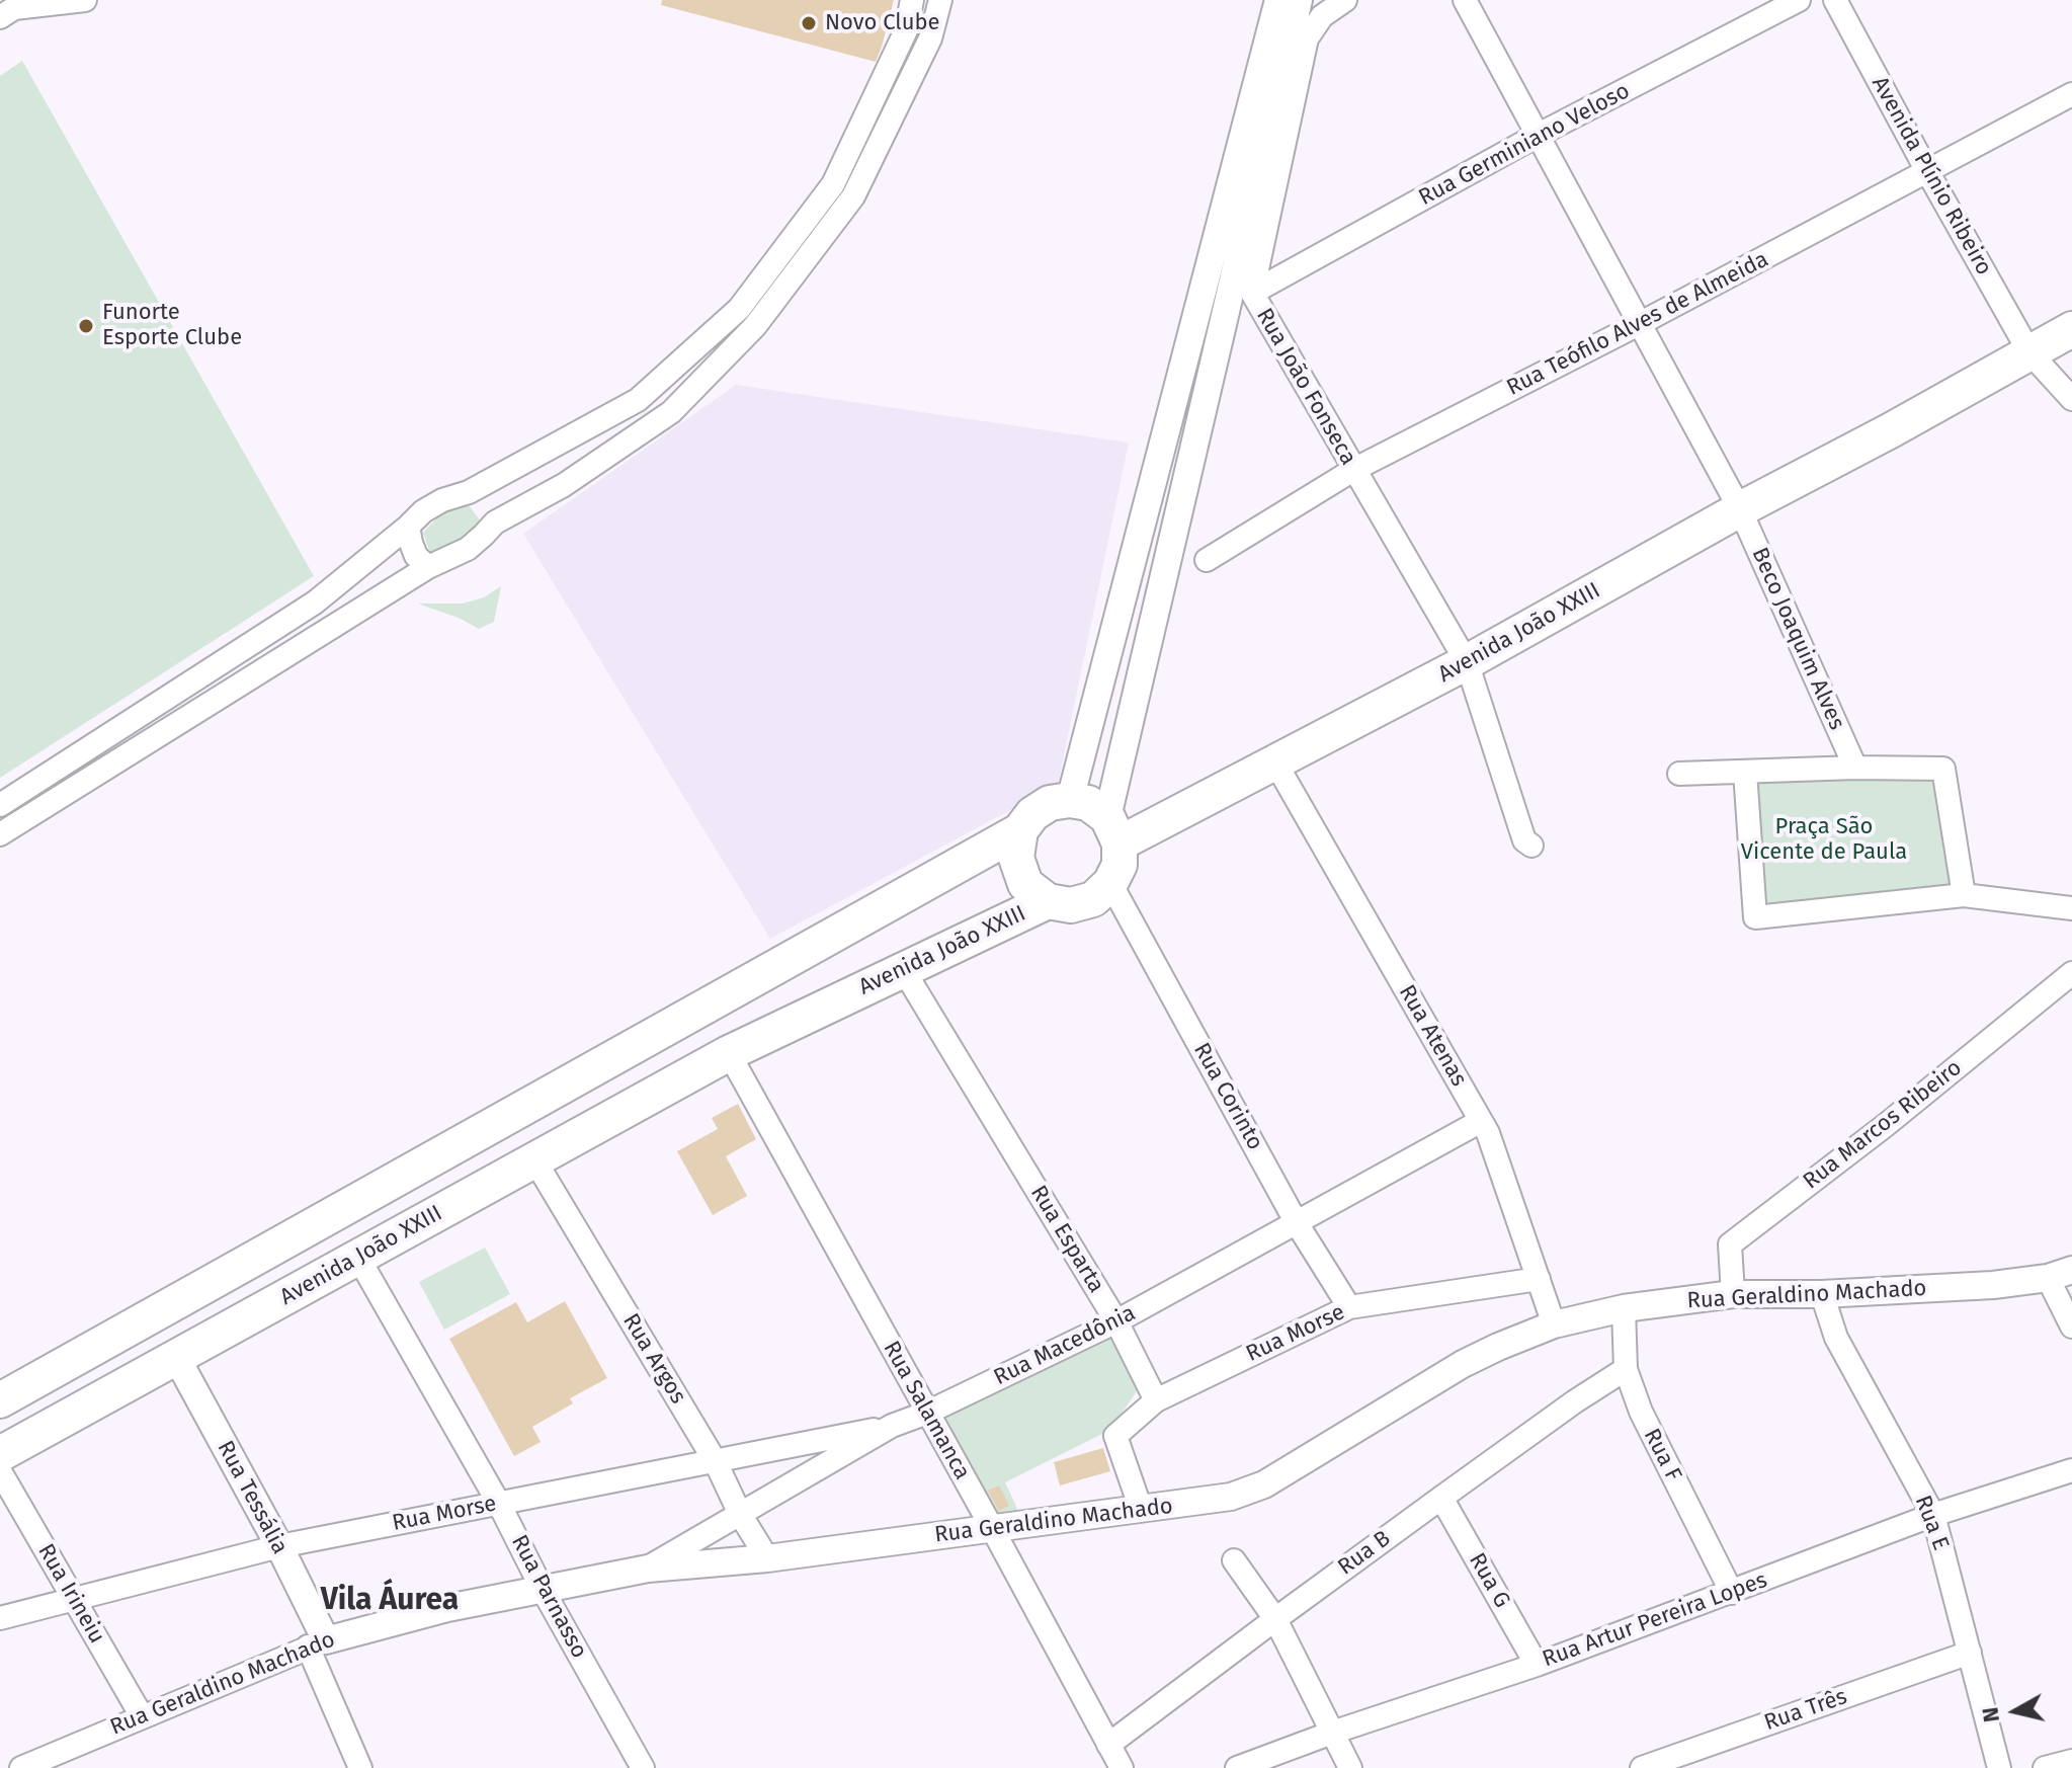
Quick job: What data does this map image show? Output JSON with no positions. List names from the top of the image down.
{
  "streets": {
    "main road": ["Avenida João XXIII"],
    "street": [
      "Rua Germiniano Veloso",
      "Avenida Plínio Ribeiro",
      "Rua Teófilo Alves de Almeida",
      "Rua João Fonseca",
      "Beco Joaquim Alves",
      "Rua Atenas",
      "Rua Corinto",
      "Rua Marcos Ribeiro",
      "Rua Esparta",
      "Rua Geraldino Machado",
      "Rua Morse",
      "Rua Macedônia",
      "Rua Argos",
      "Rua Salamanca",
      "Rua F",
      "Rua Tessália",
      "Rua E",
      "Rua B",
      "Rua G",
      "Rua Irineiu",
      "Rua Parnasso",
      "Rua Artur Pereira Lopes",
      "Rua Três"
    ]
  },
  "crossings": [
    ["Rua Germiniano Veloso", "Rua João Fonseca"],
    ["Rua Germiniano Veloso", "Beco Joaquim Alves"],
    ["Avenida Plínio Ribeiro", "Rua Teófilo Alves de Almeida"],
    ["Avenida Plínio Ribeiro", "Avenida João XXIII"],
    ["Rua Teófilo Alves de Almeida", "Rua João Fonseca"],
    ["Rua Teófilo Alves de Almeida", "Beco Joaquim Alves"],
    ["Rua João Fonseca", "Avenida João XXIII"],
    ["Avenida João XXIII", "Beco Joaquim Alves"],
    ["Avenida João XXIII", "Rua Atenas"],
    ["Avenida João XXIII", "Rua Corinto"],
    ["Avenida João XXIII", "Rua Esparta"],
    ["Avenida João XXIII", "Rua Argos"],
    ["Avenida João XXIII", "Rua Salamanca"],
    ["Avenida João XXIII", "Rua Tessália"],
    ["Avenida João XXIII", "Rua Parnasso"],
    ["Rua Atenas", "Rua Geraldino Machado"],
    ["Rua Atenas", "Rua Morse"],
    ["Rua Atenas", "Rua Macedônia"],
    ["Rua Corinto", "Rua Morse"],
    ["Rua Corinto", "Rua Macedônia"],
    ["Rua Marcos Ribeiro", "Rua Geraldino Machado"],
    ["Rua Esparta", "Rua Morse"],
    ["Rua Esparta", "Rua Macedônia"],
    ["Rua Geraldino Machado", "Rua Macedônia"],
    ["Rua Geraldino Machado", "Rua Argos"],
    ["Rua Geraldino Machado", "Rua Salamanca"],
    ["Rua Geraldino Machado", "Rua F"],
    ["Rua Geraldino Machado", "Rua Tessália"],
    ["Rua Geraldino Machado", "Rua E"],
    ["Rua Geraldino Machado", "Rua Irineiu"],
    ["Rua Geraldino Machado", "Rua Parnasso"],
    ["Rua Morse", "Rua Macedônia"],
    ["Rua Morse", "Rua Argos"],
    ["Rua Morse", "Rua Tessália"],
    ["Rua Morse", "Rua Irineiu"],
    ["Rua Morse", "Rua Parnasso"],
    ["Rua Macedônia", "Rua Argos"],
    ["Rua Macedônia", "Rua Salamanca"],
    ["Rua Salamanca", "Rua B"],
    ["Rua F", "Rua B"],
    ["Rua F", "Rua Artur Pereira Lopes"],
    ["Rua E", "Rua Artur Pereira Lopes"],
    ["Rua E", "Rua Três"],
    ["Rua B", "Rua G"],
    ["Rua G", "Rua Artur Pereira Lopes"]
  ],
  "districts": ["Vila Áurea"],
  "parks": ["Praça São Vicente de Paula"],
  "places": ["Novo Clube", "Funorte Esporte Clube"],
  "north": "left"
}
